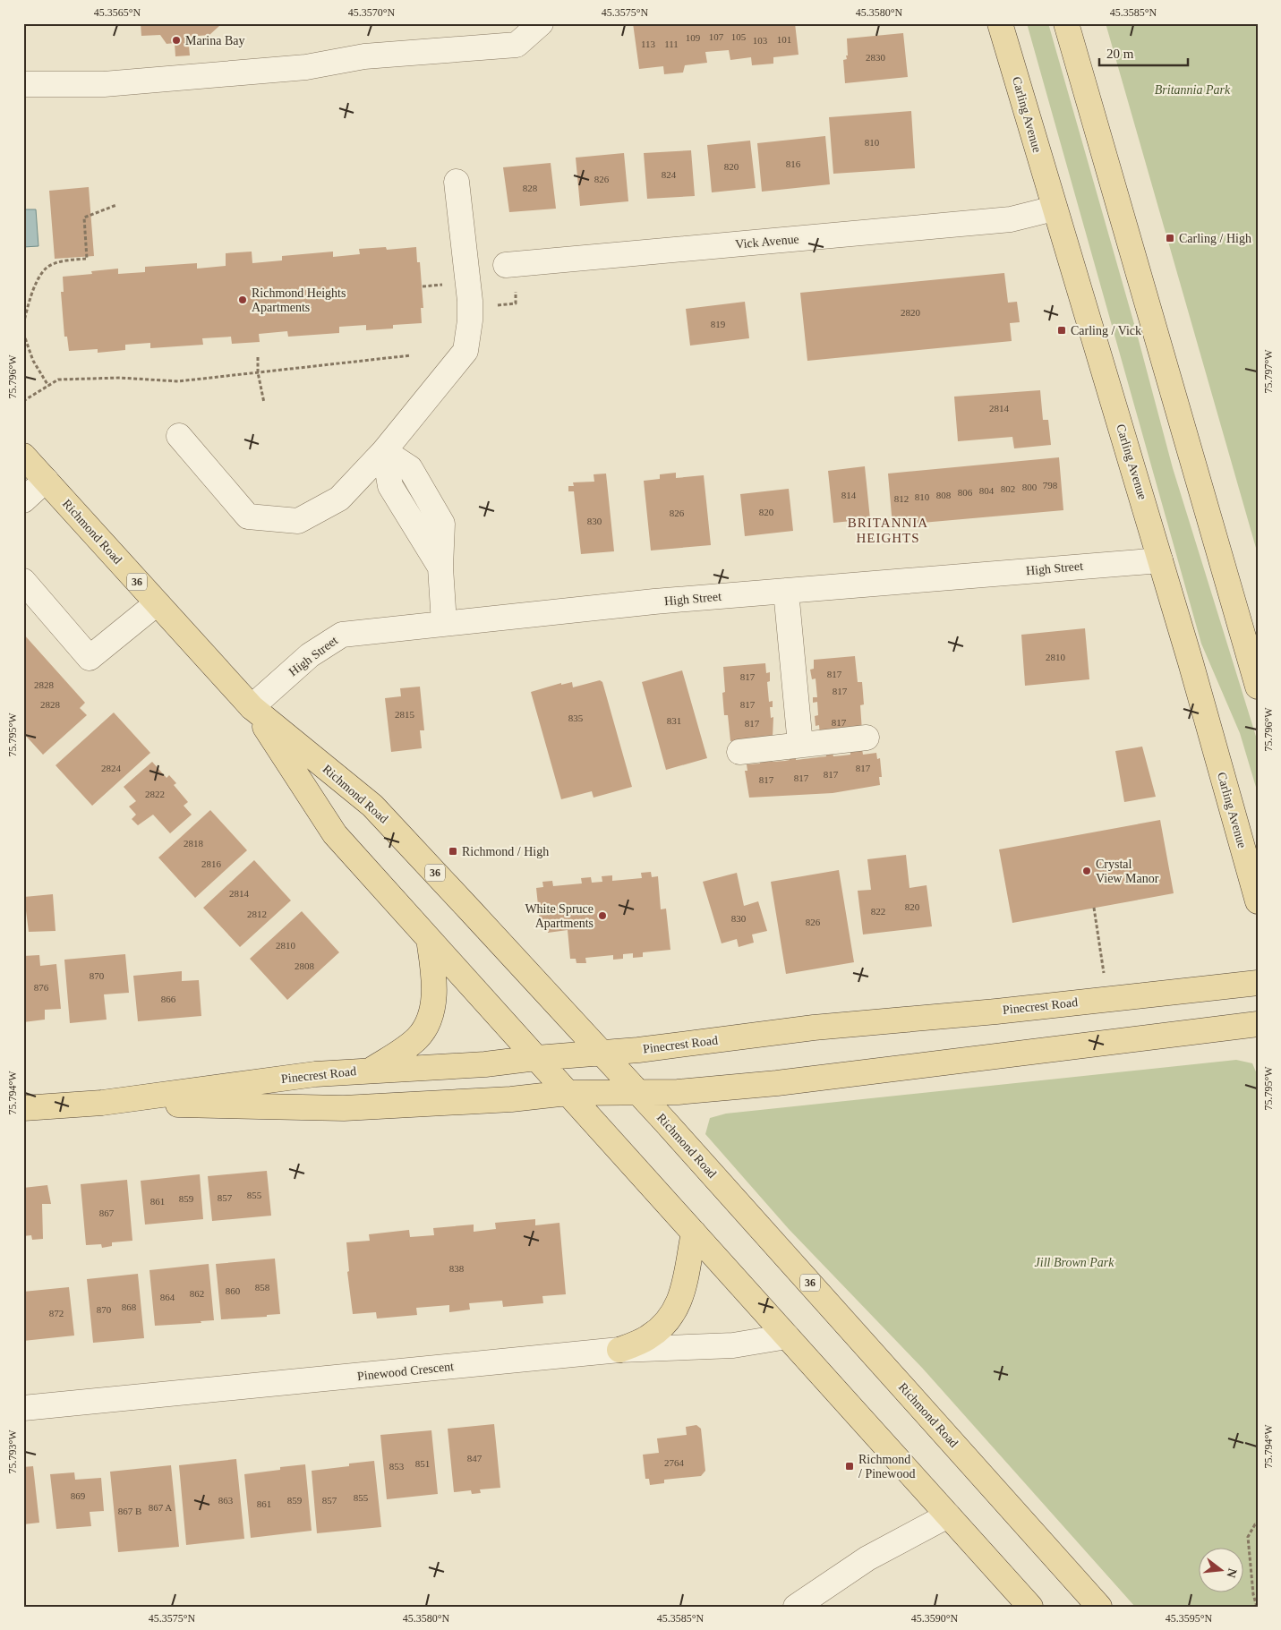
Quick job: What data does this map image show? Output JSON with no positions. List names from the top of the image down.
{
  "streets": {
    "main road": [
      "Carling Avenue",
      "Richmond Road",
      "36",
      "Pinecrest Road"
    ],
    "street": ["Vick Avenue", "High Street", "Pinewood Crescent"]
  },
  "crossings": [
    ["Carling Avenue", "Vick Avenue"],
    ["Carling Avenue", "High Street"],
    ["Richmond Road", "High Street"],
    ["Richmond Road", "Pinecrest Road"],
    ["Richmond Road", "Pinewood Crescent"]
  ],
  "districts": ["BRITANNIA HEIGHTS"],
  "parks": ["Britannia Park", "Jill Brown Park"],
  "places": {
    "other": [
      "Marina Bay",
      "Richmond Heights Apartments",
      "Crystal View Manor",
      "White Spruce Apartments"
    ],
    "transit": [
      "Carling / High",
      "Carling / Vick",
      "Richmond / High",
      "Richmond / Pinewood"
    ]
  },
  "house_numbers": [
    "107",
    "105",
    "109",
    "101",
    "103",
    "113",
    "111",
    "2830",
    "810",
    "816",
    "820",
    "824",
    "826",
    "828",
    "2820",
    "819",
    "2814",
    "798",
    "800",
    "802",
    "804",
    "806",
    "814",
    "808",
    "810",
    "812",
    "820",
    "826",
    "830",
    "2810",
    "817",
    "817",
    "2828",
    "817",
    "2828",
    "817",
    "2815",
    "835",
    "831",
    "817",
    "817",
    "2824",
    "817",
    "817",
    "817",
    "817",
    "2822",
    "2818",
    "2816",
    "2814",
    "820",
    "822",
    "2812",
    "830",
    "826",
    "2810",
    "2808",
    "870",
    "876",
    "866",
    "855",
    "857",
    "859",
    "861",
    "867",
    "838",
    "858",
    "860",
    "862",
    "864",
    "868",
    "870",
    "872",
    "847",
    "2764",
    "851",
    "853",
    "869",
    "855",
    "863",
    "859",
    "857",
    "861",
    "867 A",
    "867 B"
  ],
  "scale_bar": "20 m",
  "north": "right",
  "coordinates": [
    "45.3565°N",
    "45.3570°N",
    "45.3575°N",
    "45.3580°N",
    "45.3585°N",
    "75.797°W",
    "75.796°W",
    "75.795°W",
    "75.794°W",
    "75.793°W",
    "45.3590°N",
    "45.3595°N"
  ]
}
